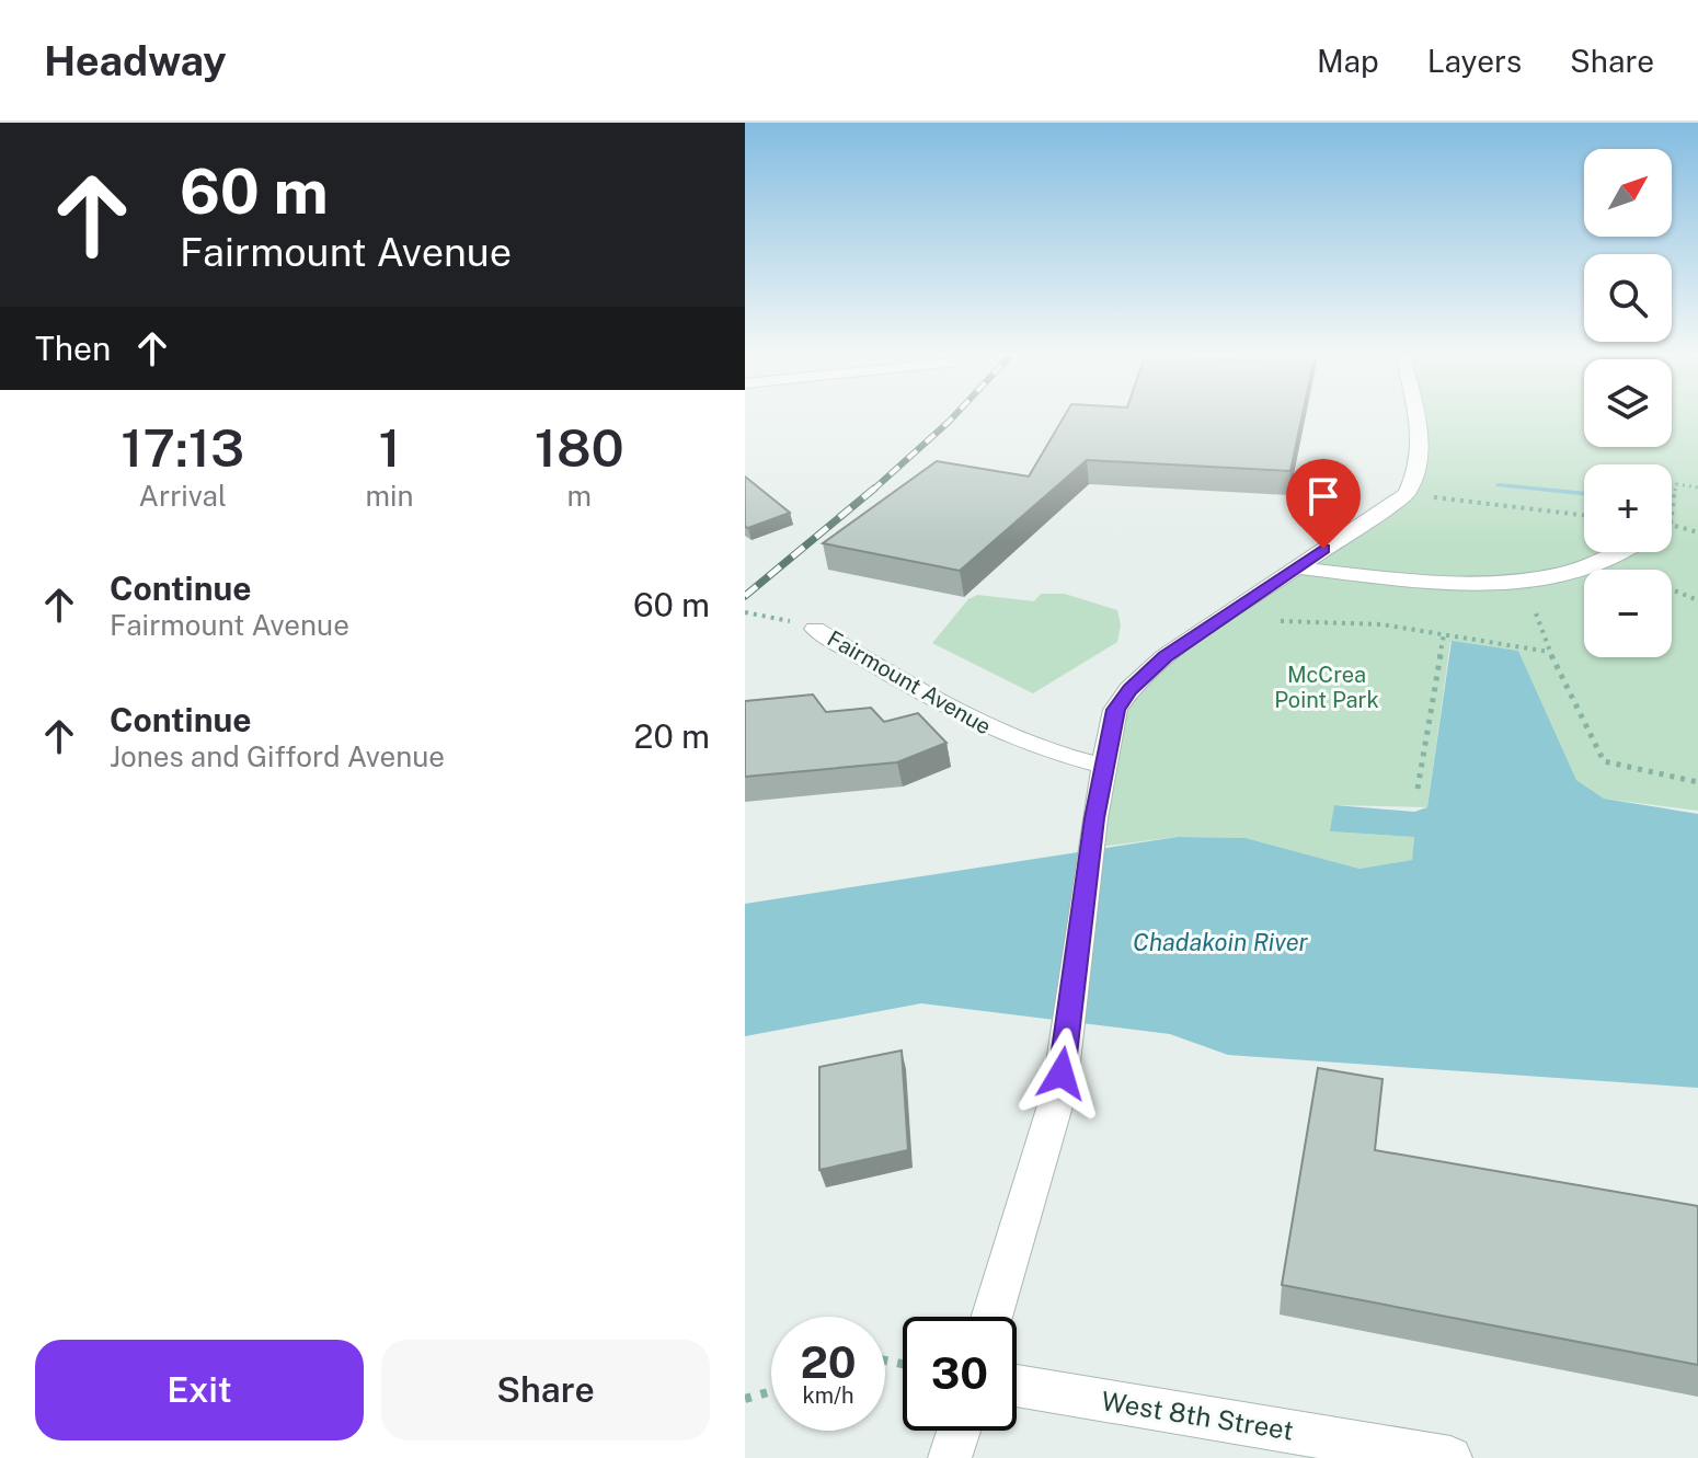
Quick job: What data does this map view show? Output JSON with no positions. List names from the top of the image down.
{
  "streets": {
    "street": ["Fairmount Avenue", "West 8th Street"]
  },
  "water": ["Chadakoin River"],
  "parks": ["McCrea Point Park"],
  "north": "top right",
  "page": {
    "header": "Headway",
    "nav": ["Map", "Layers", "Share"],
    "turn": ["60 m", "Fairmount Avenue"],
    "map_buttons": ["+", "−"],
    "then": "Then",
    "eta": [
      "17:13",
      "Arrival",
      "1",
      "min",
      "180",
      "m"
    ],
    "list": [
      {
        "name": "Continue",
        "note": "Fairmount Avenue",
        "value": "60 m"
      },
      {
        "name": "Continue",
        "note": "Jones and Gifford Avenue",
        "value": "20 m"
      }
    ],
    "speed": "20 km/h",
    "limit": "30",
    "buttons": ["Exit", "Share"]
  }
}
